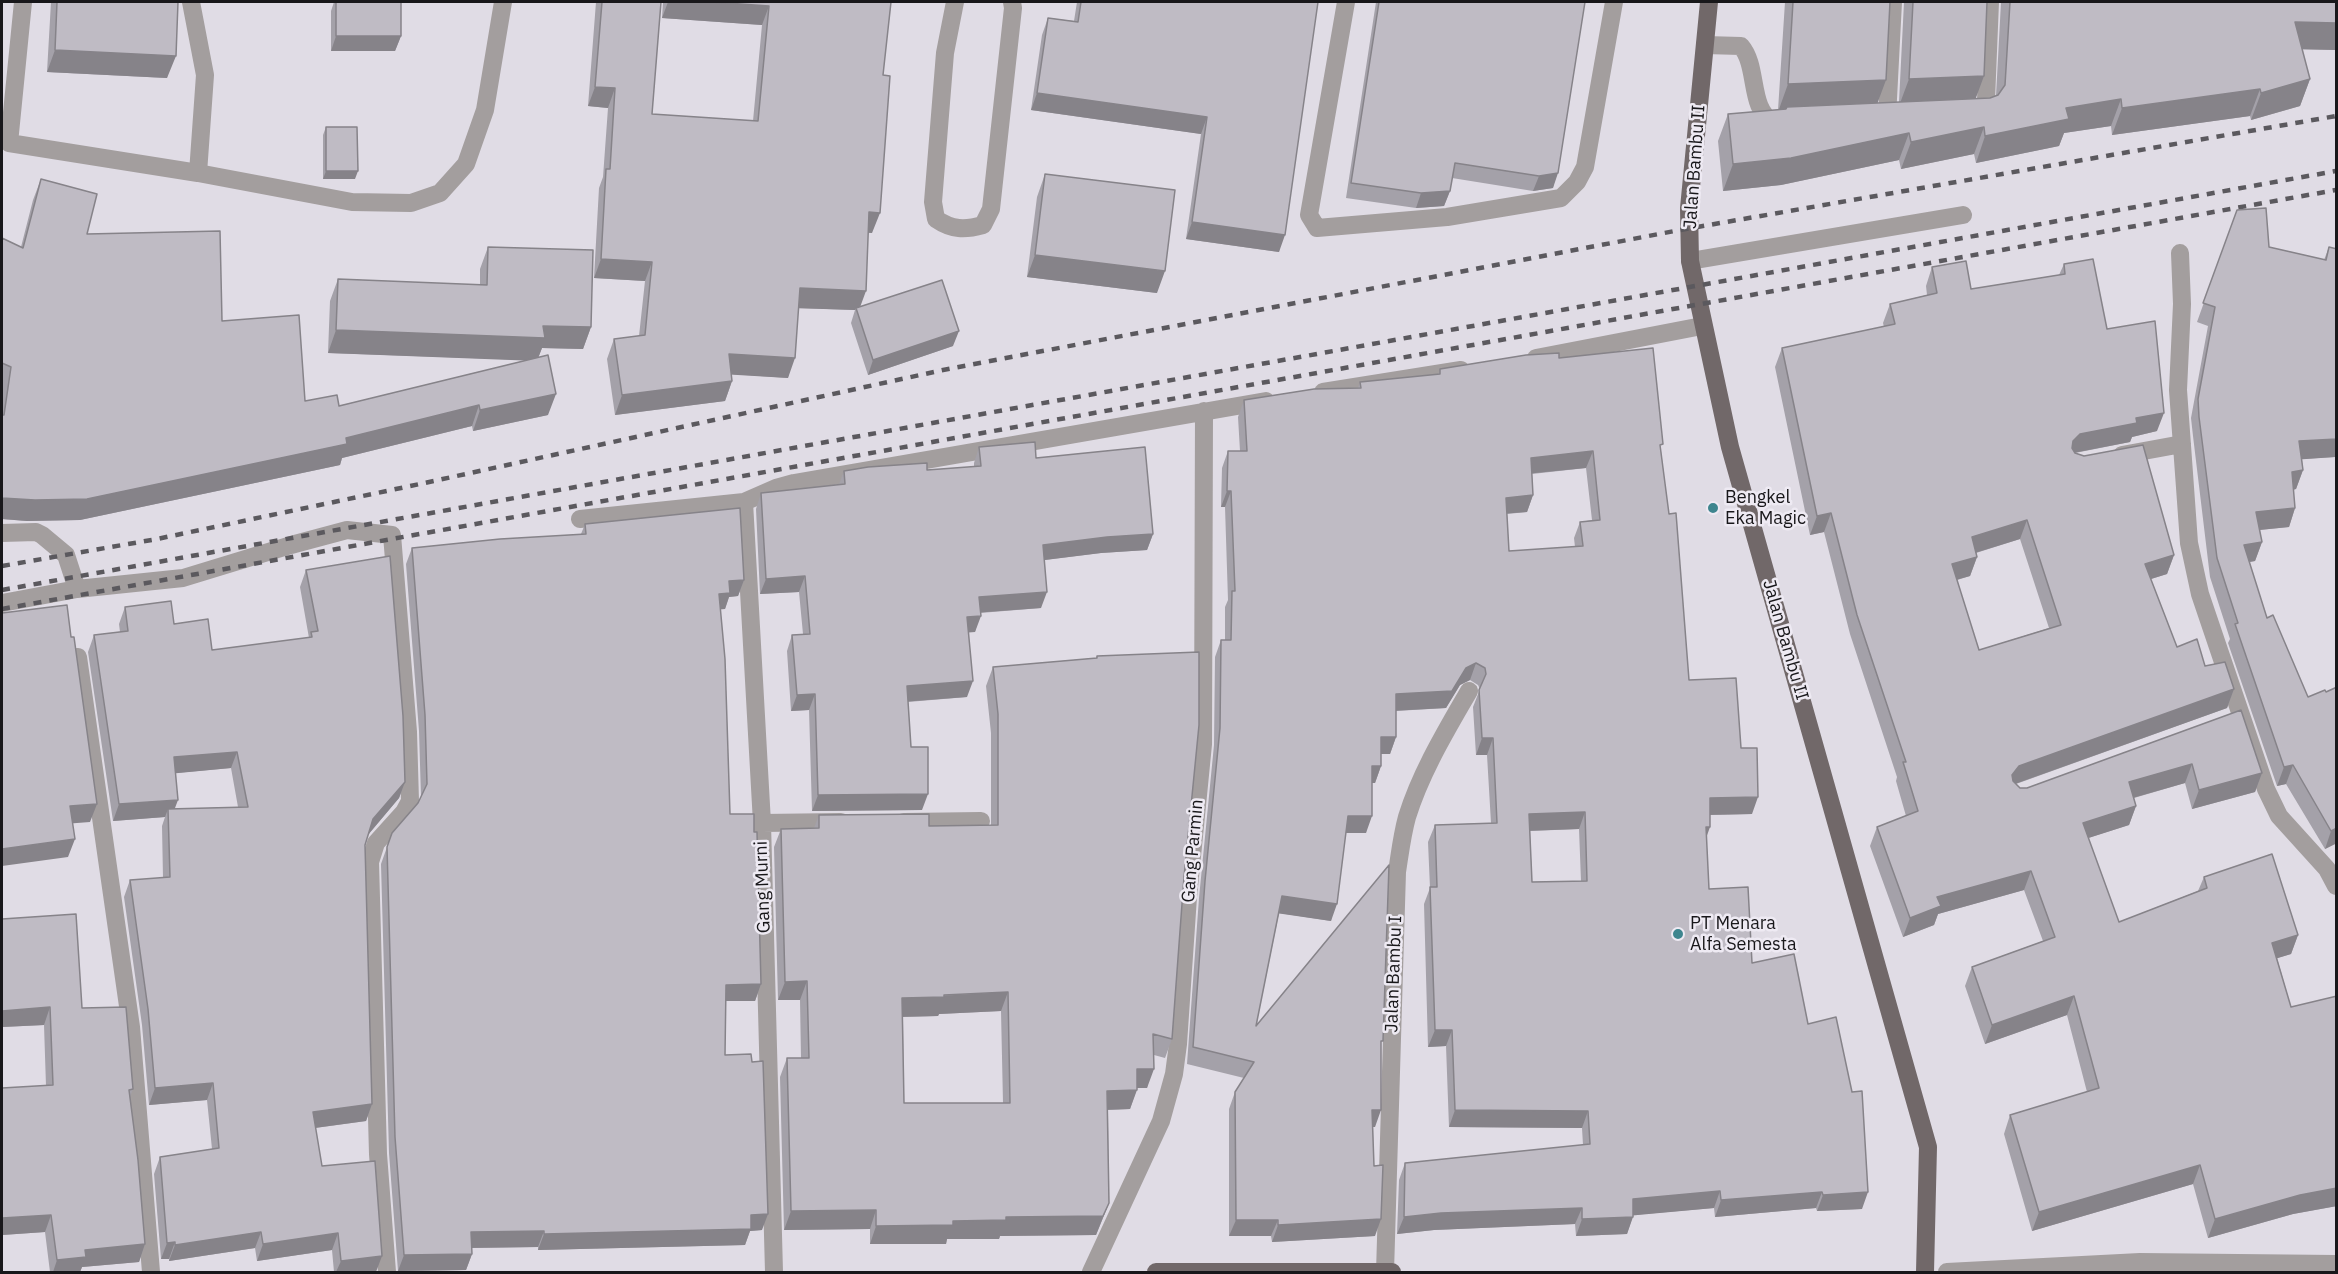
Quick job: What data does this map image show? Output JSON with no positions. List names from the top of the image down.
{
  "streets": {
    "main road": ["Jalan Bambu II"],
    "street": ["Gang Parmin", "Gang Murni", "Jalan Bambu I"]
  },
  "places": ["Bengkel Eka Magic", "PT Menara Alfa Semesta"]
}
